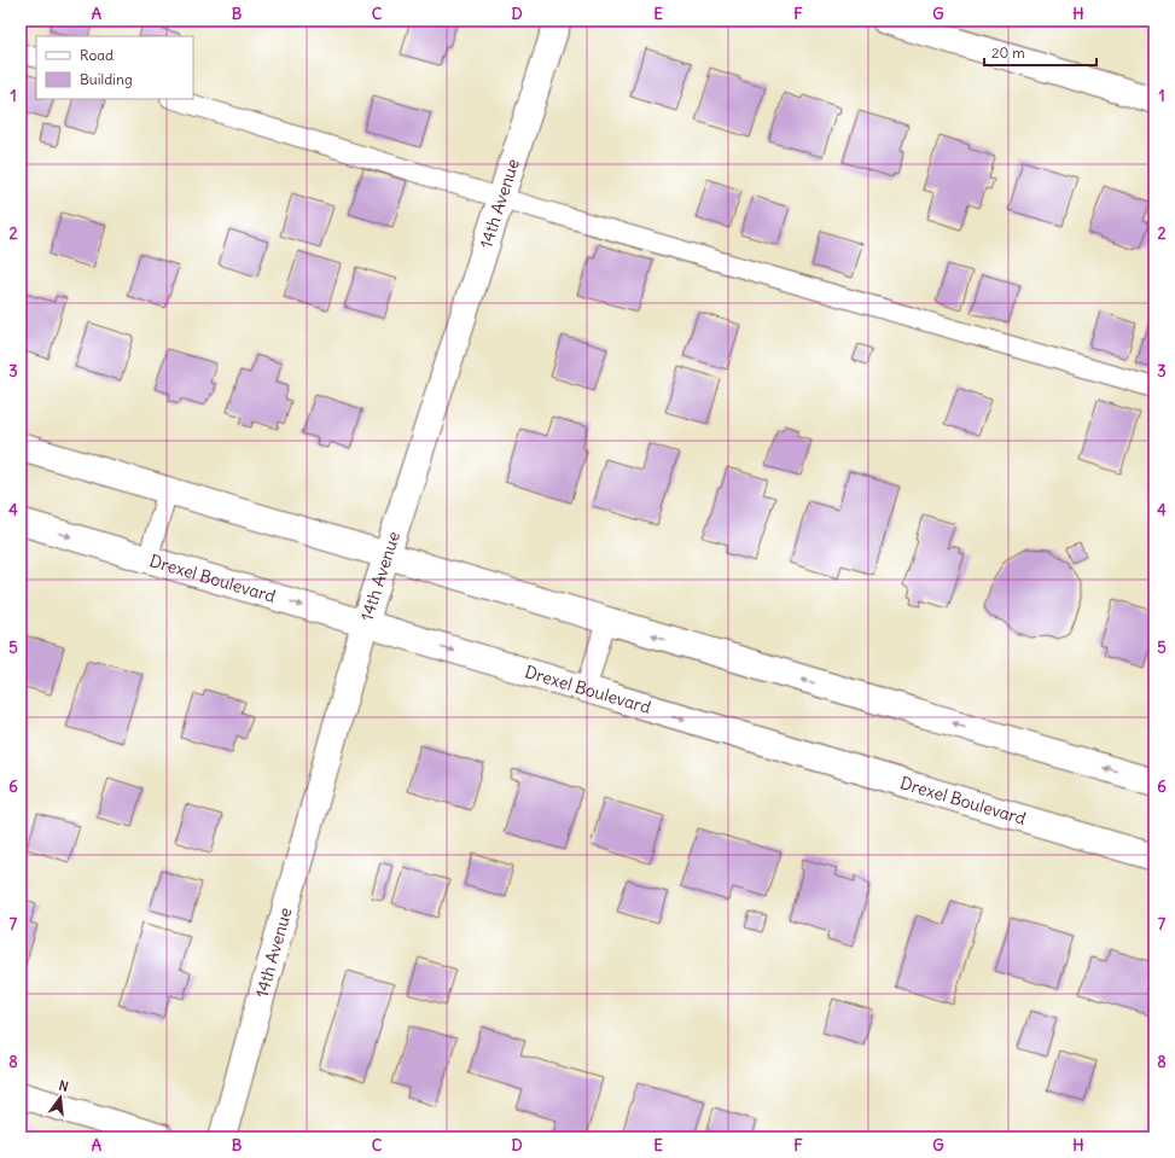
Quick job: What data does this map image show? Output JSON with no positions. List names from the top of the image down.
{
  "streets": {
    "street": ["14th Avenue", "Drexel Boulevard"]
  },
  "crossings": [
    ["14th Avenue", "Drexel Boulevard"]
  ],
  "legend": ["Road", "Building"],
  "scale_bar": "20 m",
  "north": "top",
  "grid": {
    "columns": [
      "A",
      "B",
      "C",
      "D",
      "E",
      "F",
      "G",
      "H"
    ],
    "rows": [
      "1",
      "2",
      "3",
      "4",
      "5",
      "6",
      "7",
      "8"
    ]
  }
}
